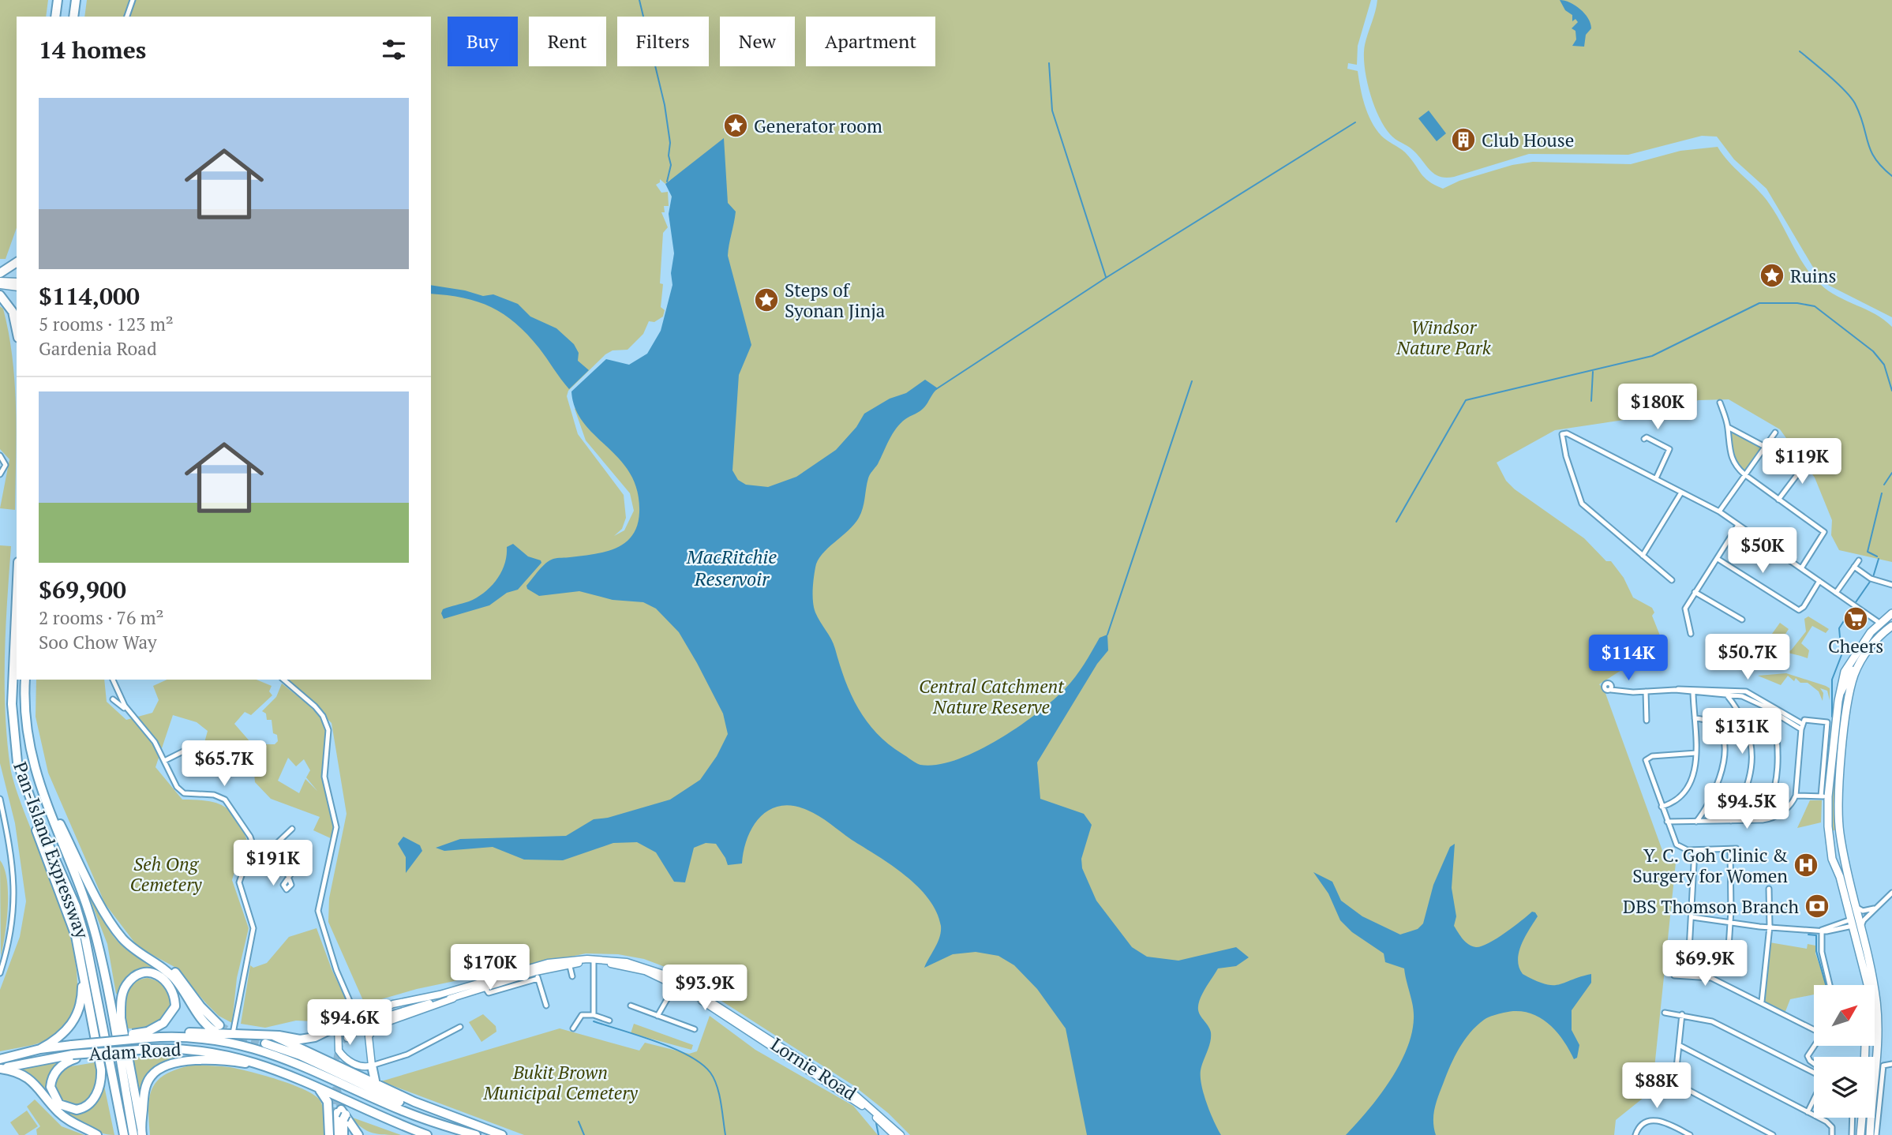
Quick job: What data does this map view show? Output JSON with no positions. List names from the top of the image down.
{
  "streets": {
    "highway": ["Pan-Island Expressway", "Adam Road"],
    "street": ["Lornie Road"]
  },
  "water": ["MacRitchie Reservoir"],
  "parks": [
    "Windsor Nature Park",
    "Central Catchment Nature Reserve",
    "Seh Ong Cemetery",
    "Bukit Brown Municipal Cemetery"
  ],
  "places": {
    "place": ["Generator room", "Ruins", "Steps of Syonan Jinja"],
    "building": ["Club House"],
    "supermarket": ["Cheers"],
    "hospital": ["Y. C. Goh Clinic & Surgery for Women"],
    "bank": ["DBS Thomson Branch"]
  },
  "north": "top right",
  "page": {
    "chip": [
      "Buy",
      "Rent",
      "Filters",
      "New",
      "Apartment"
    ],
    "heading": "14 homes",
    "list": [
      {
        "name": "$114,000",
        "note": "5 rooms · 123 m² · Gardenia Road"
      },
      {
        "name": "$69,900",
        "note": "2 rooms · 76 m² · Soo Chow Way"
      }
    ],
    "price": [
      "$180K",
      "$119K",
      "$50K",
      "$50.7K",
      "$114K",
      "$131K",
      "$65.7K",
      "$94.5K",
      "$191K",
      "$69.9K",
      "$170K",
      "$93.9K",
      "$94.6K",
      "$88K"
    ]
  }
}
